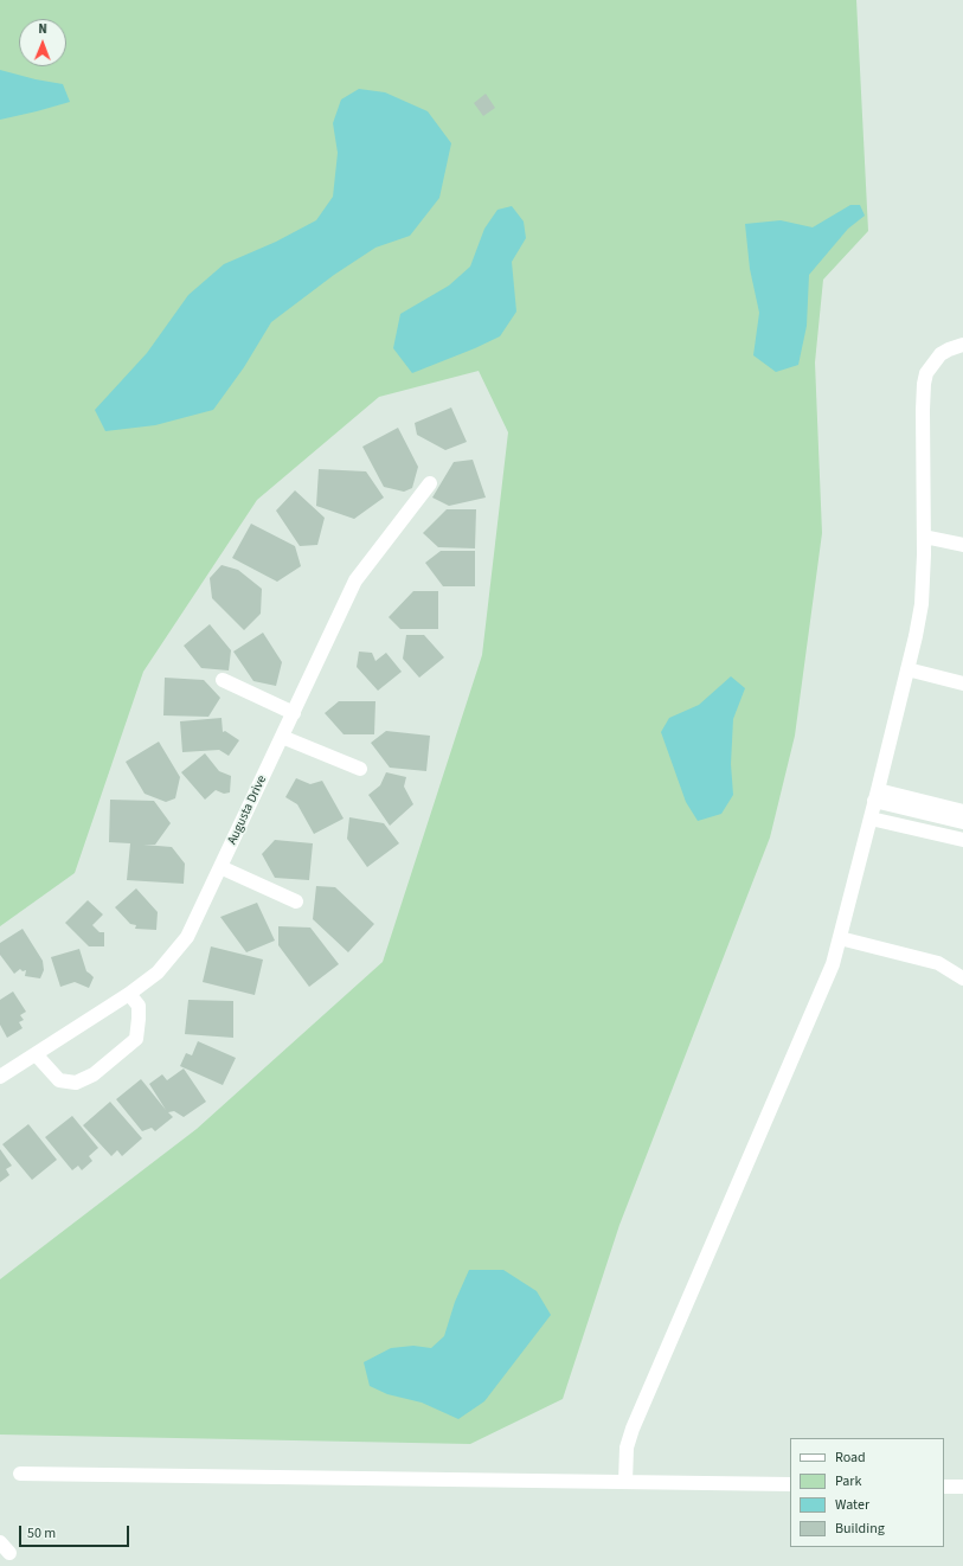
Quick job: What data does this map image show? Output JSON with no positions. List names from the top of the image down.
{
  "streets": {
    "street": ["Augusta Drive"]
  },
  "legend": [
    "Road",
    "Park",
    "Water",
    "Building"
  ],
  "scale_bar": "50 m",
  "north": "top"
}
